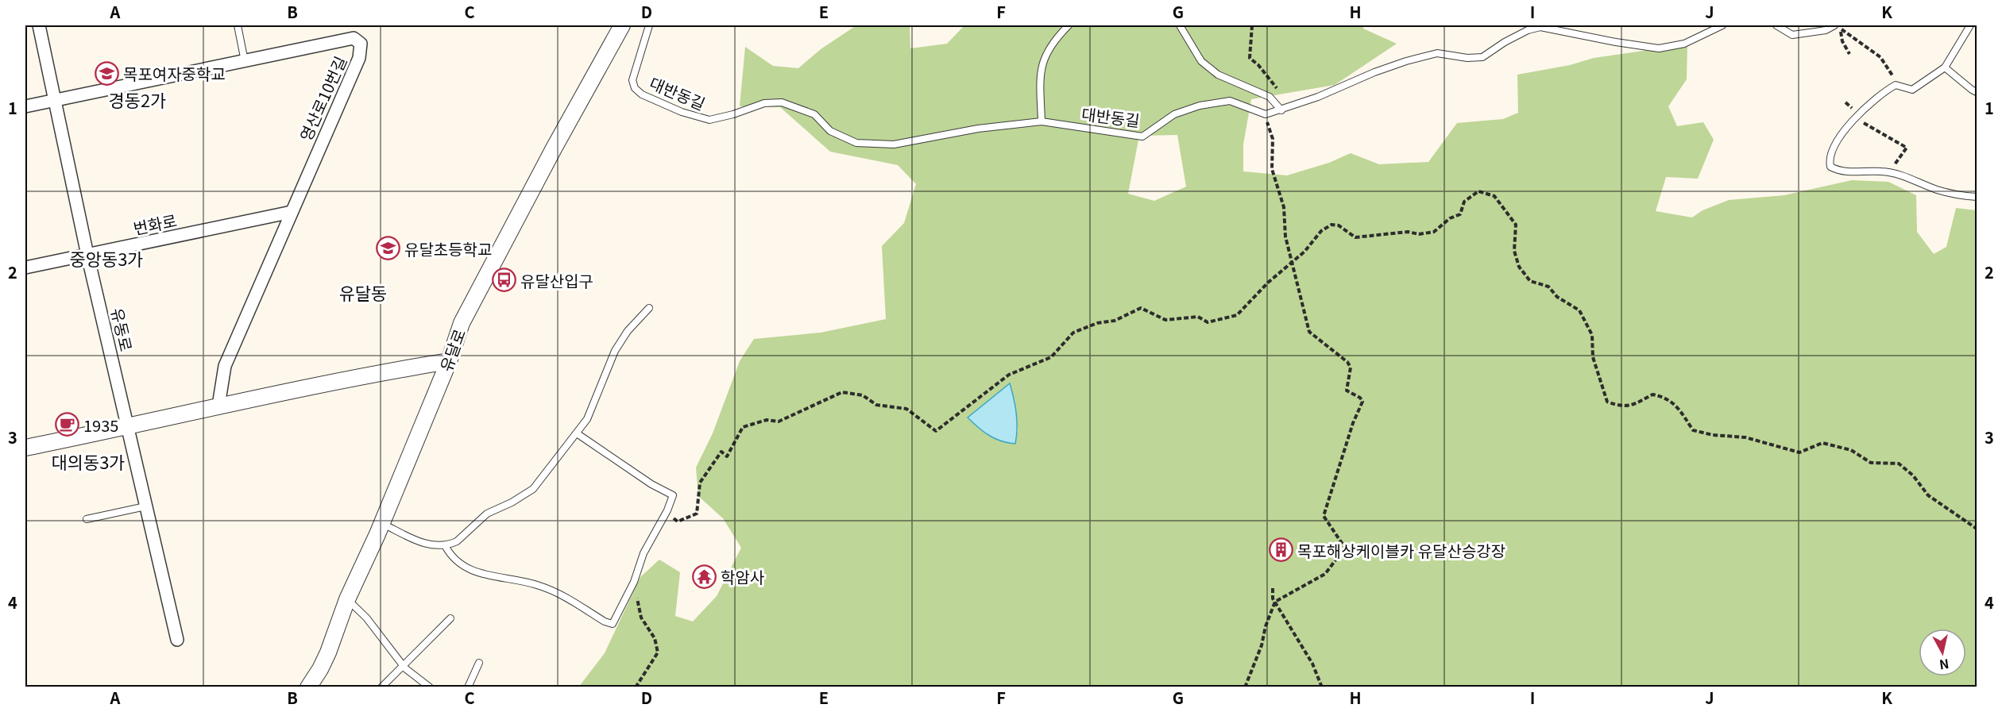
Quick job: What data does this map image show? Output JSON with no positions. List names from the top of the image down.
{
  "streets": {
    "street": [
      "영산로10번길",
      "번화로",
      "유동로",
      "유달로"
    ],
    "lane": ["대반동길"]
  },
  "crossings": [
    ["영산로10번길", "번화로"],
    ["영산로10번길", "유동로"],
    ["번화로", "유동로"]
  ],
  "districts": [
    "경동2가",
    "중앙동3가",
    "유달동",
    "대의동3가"
  ],
  "places": {
    "school or university": ["목포여자중학교", "유달초등학교"],
    "bus stop": ["유달산입구"],
    "cafe": ["1935"],
    "building": ["목포해상케이블카 유달산승강장"],
    "temple": ["학암사"]
  },
  "north": "bottom",
  "grid": {
    "columns": [
      "A",
      "B",
      "C",
      "D",
      "E",
      "F",
      "G",
      "H",
      "I",
      "J",
      "K"
    ],
    "rows": [
      "1",
      "2",
      "3",
      "4"
    ]
  }
}
